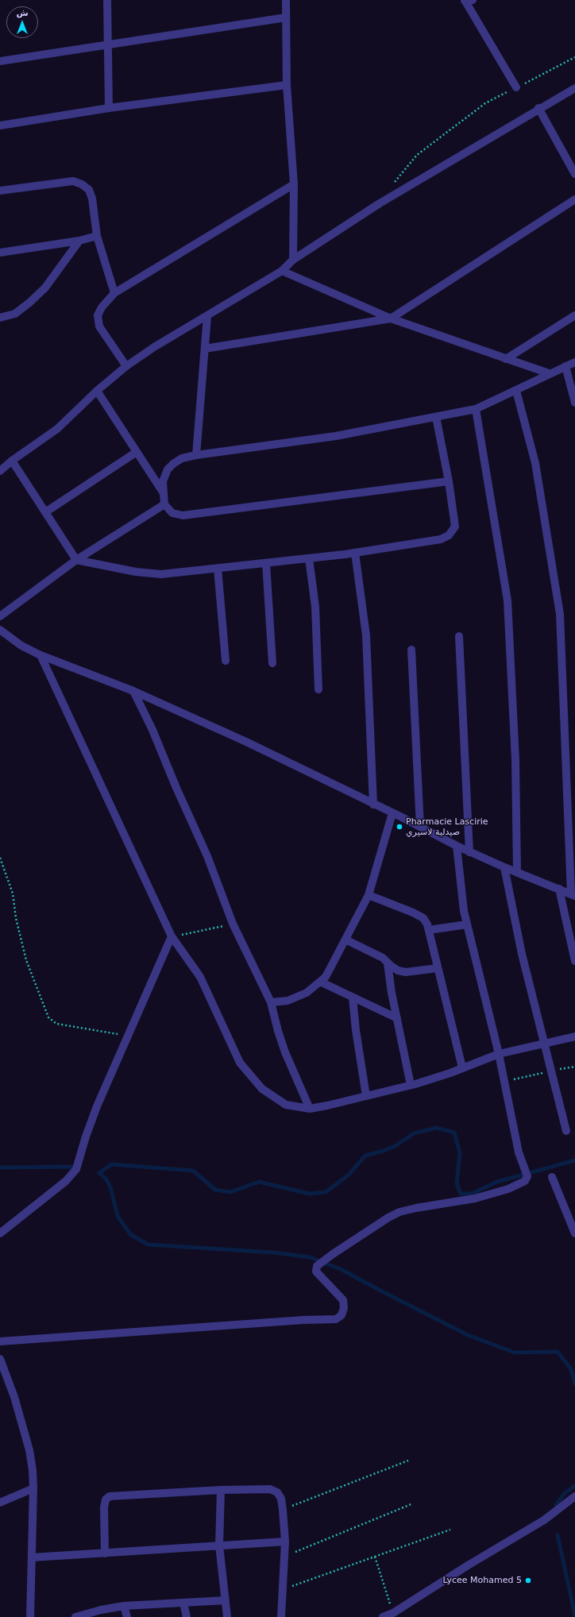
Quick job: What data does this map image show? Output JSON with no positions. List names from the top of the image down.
{
  "places": ["Pharmacie Lascirie صيدلية لاسيري", "Lycee Mohamed 5"],
  "north": "top"
}
